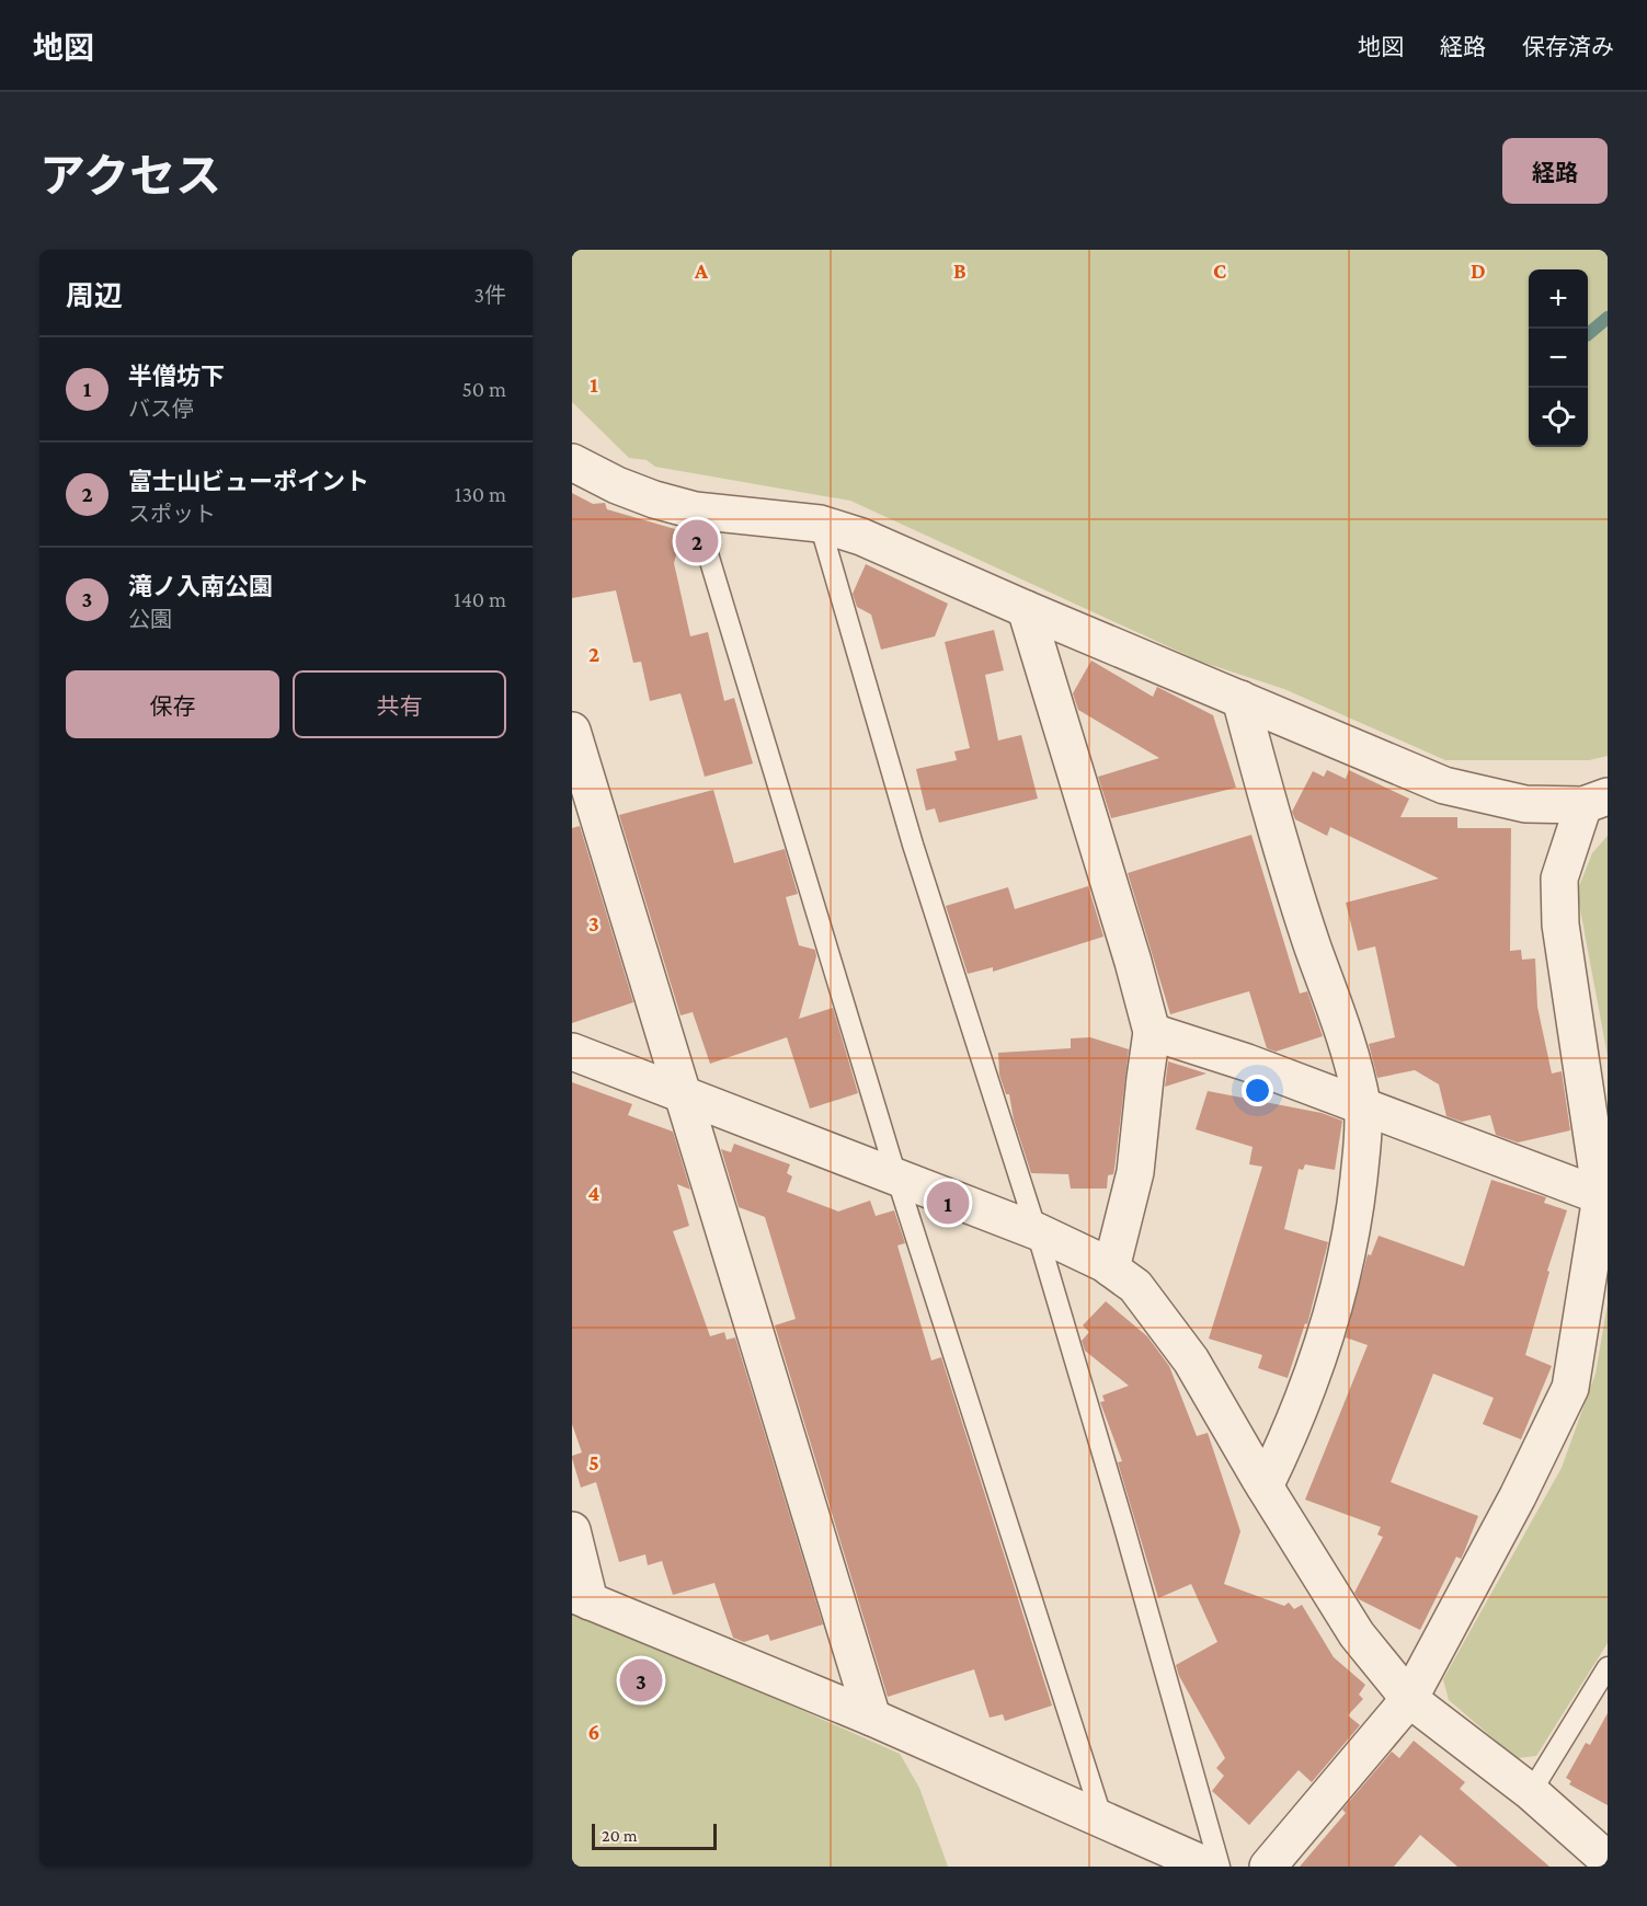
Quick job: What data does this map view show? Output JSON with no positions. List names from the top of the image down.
{
  "scale_bar": "20 m",
  "page": {
    "header": "地図",
    "nav": ["地図", "経路", "保存済み"],
    "title": "アクセス",
    "buttons": [
      "経路",
      ["保存", "共有"]
    ],
    "heading": ["周辺", "3件"],
    "map_buttons": ["+", "−"],
    "list": [
      {
        "mark": "1",
        "name": "半僧坊下",
        "note": "バス停",
        "value": "50 m"
      },
      {
        "mark": "2",
        "name": "富士山ビューポイント",
        "note": "スポット",
        "value": "130 m"
      },
      {
        "mark": "3",
        "name": "滝ノ入南公園",
        "note": "公園",
        "value": "140 m"
      }
    ],
    "pins": ["2", "1", "3"],
    "scale": "20 m"
  },
  "grid": {
    "columns": [
      "A",
      "B",
      "C",
      "D"
    ],
    "rows": [
      "1",
      "2",
      "3",
      "4",
      "5",
      "6"
    ]
  }
}
